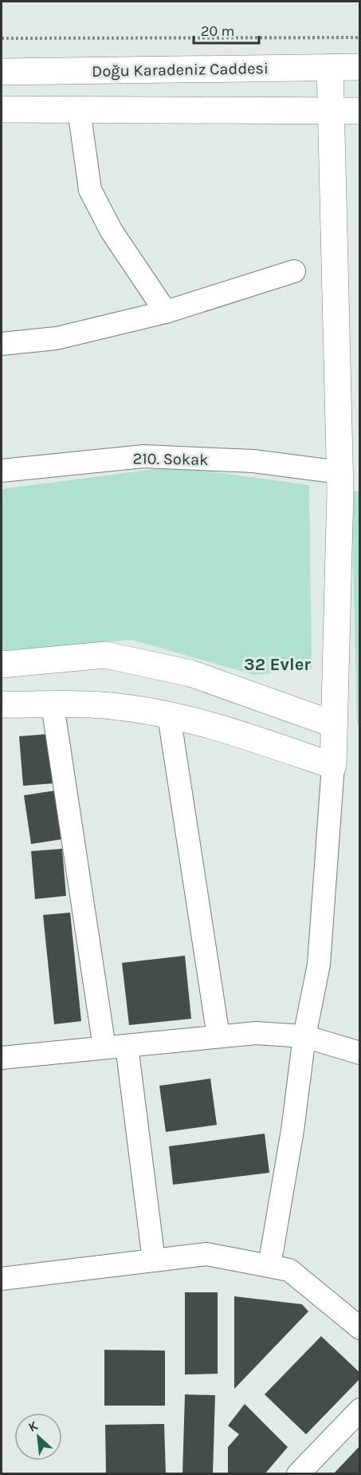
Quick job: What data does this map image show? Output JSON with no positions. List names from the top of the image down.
{
  "streets": {
    "main road": ["Doğu Karadeniz Caddesi"],
    "street": ["210. Sokak"]
  },
  "districts": ["32 Evler"],
  "scale_bar": "20 m",
  "north": "top left"
}
